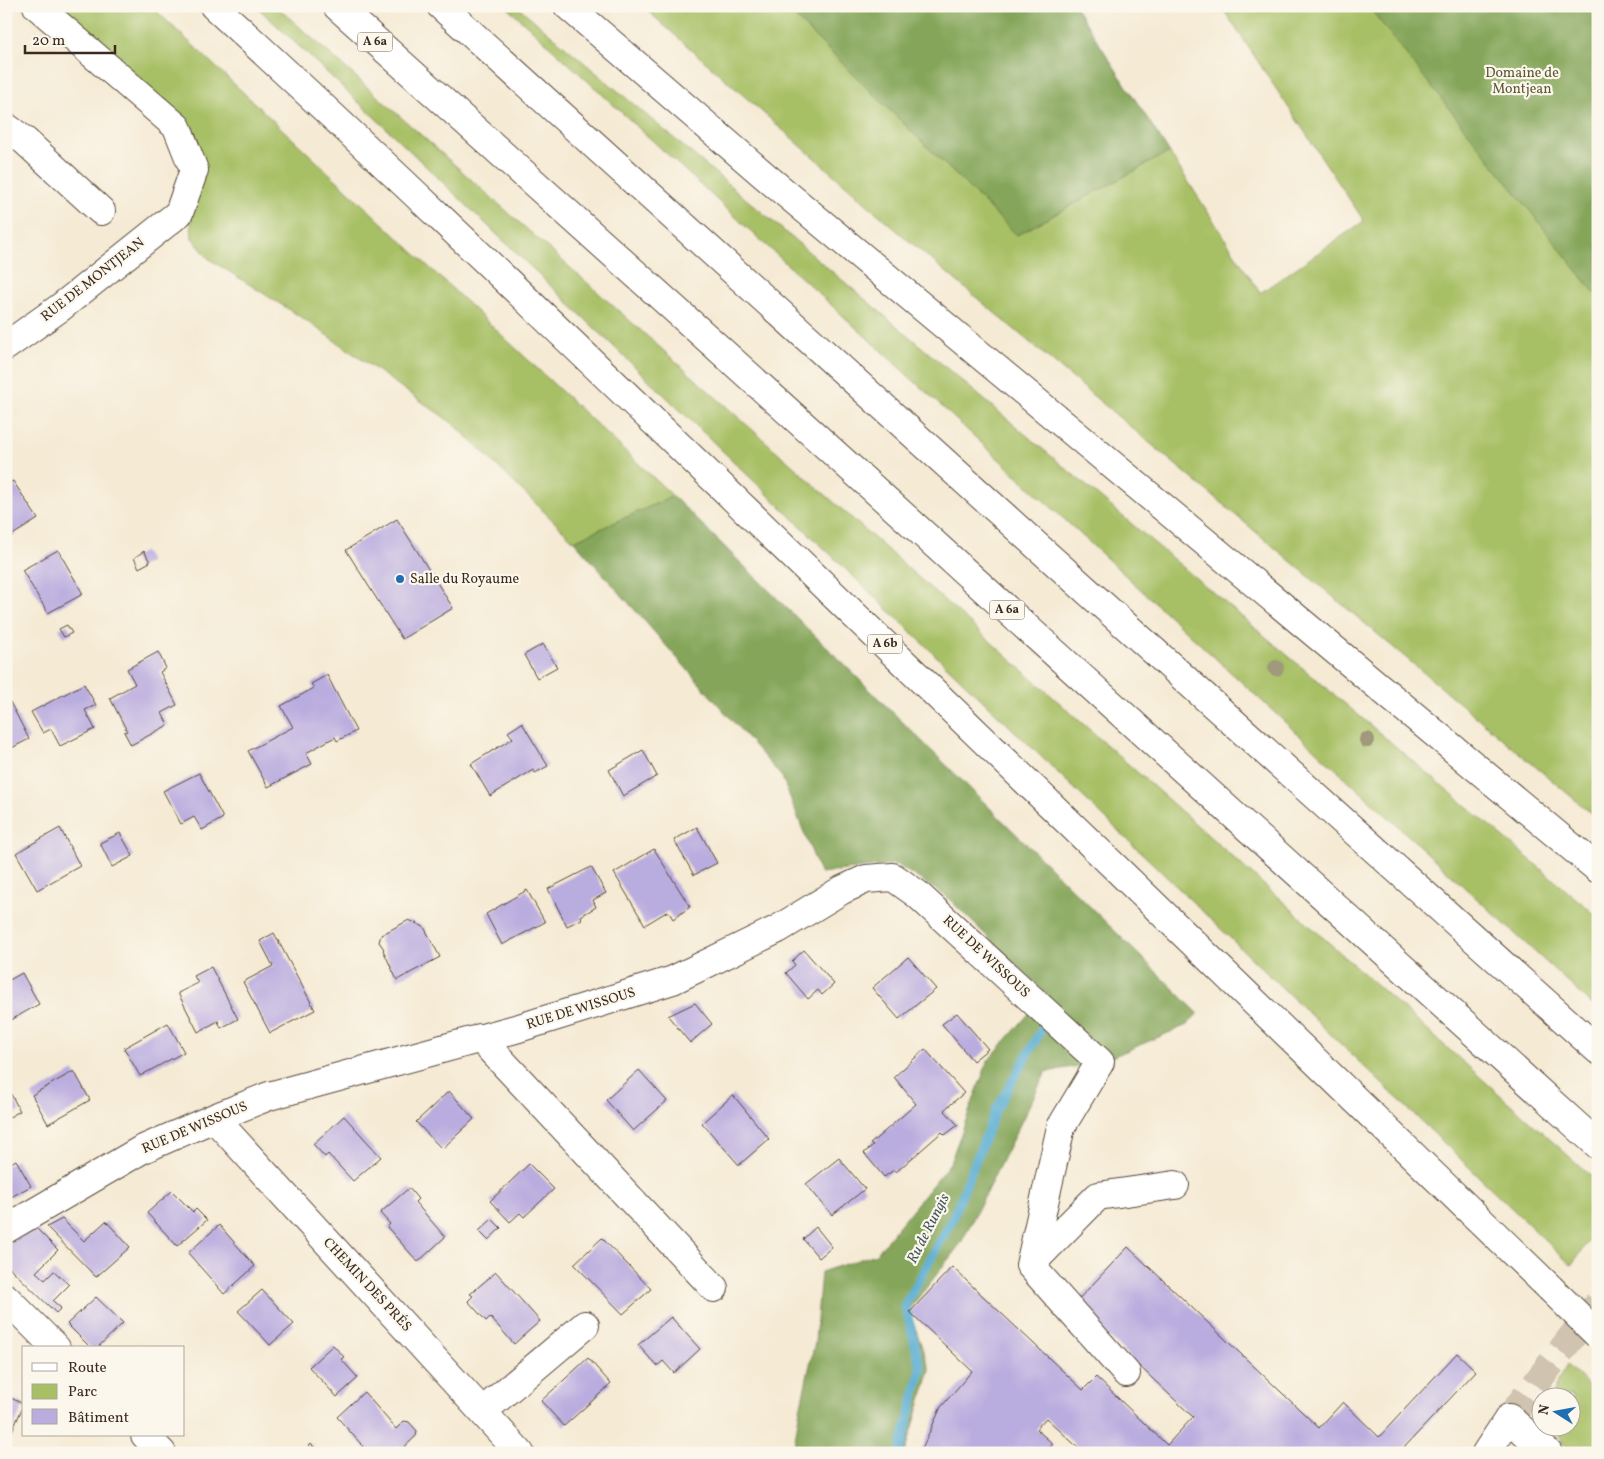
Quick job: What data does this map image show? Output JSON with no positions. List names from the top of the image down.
{
  "streets": {
    "main road": [
      "A 6a",
      "RUE DE MONTJEAN",
      "A 6b",
      "RUE DE WISSOUS",
      "CHEMIN DES PRÉS"
    ]
  },
  "crossings": [
    ["RUE DE WISSOUS", "CHEMIN DES PRÉS"]
  ],
  "water": ["Ru de Rungis"],
  "parks": ["Domaine de Montjean"],
  "places": ["Salle du Royaume"],
  "legend": ["Route", "Parc", "Bâtiment"],
  "scale_bar": "20 m",
  "north": "left"
}
